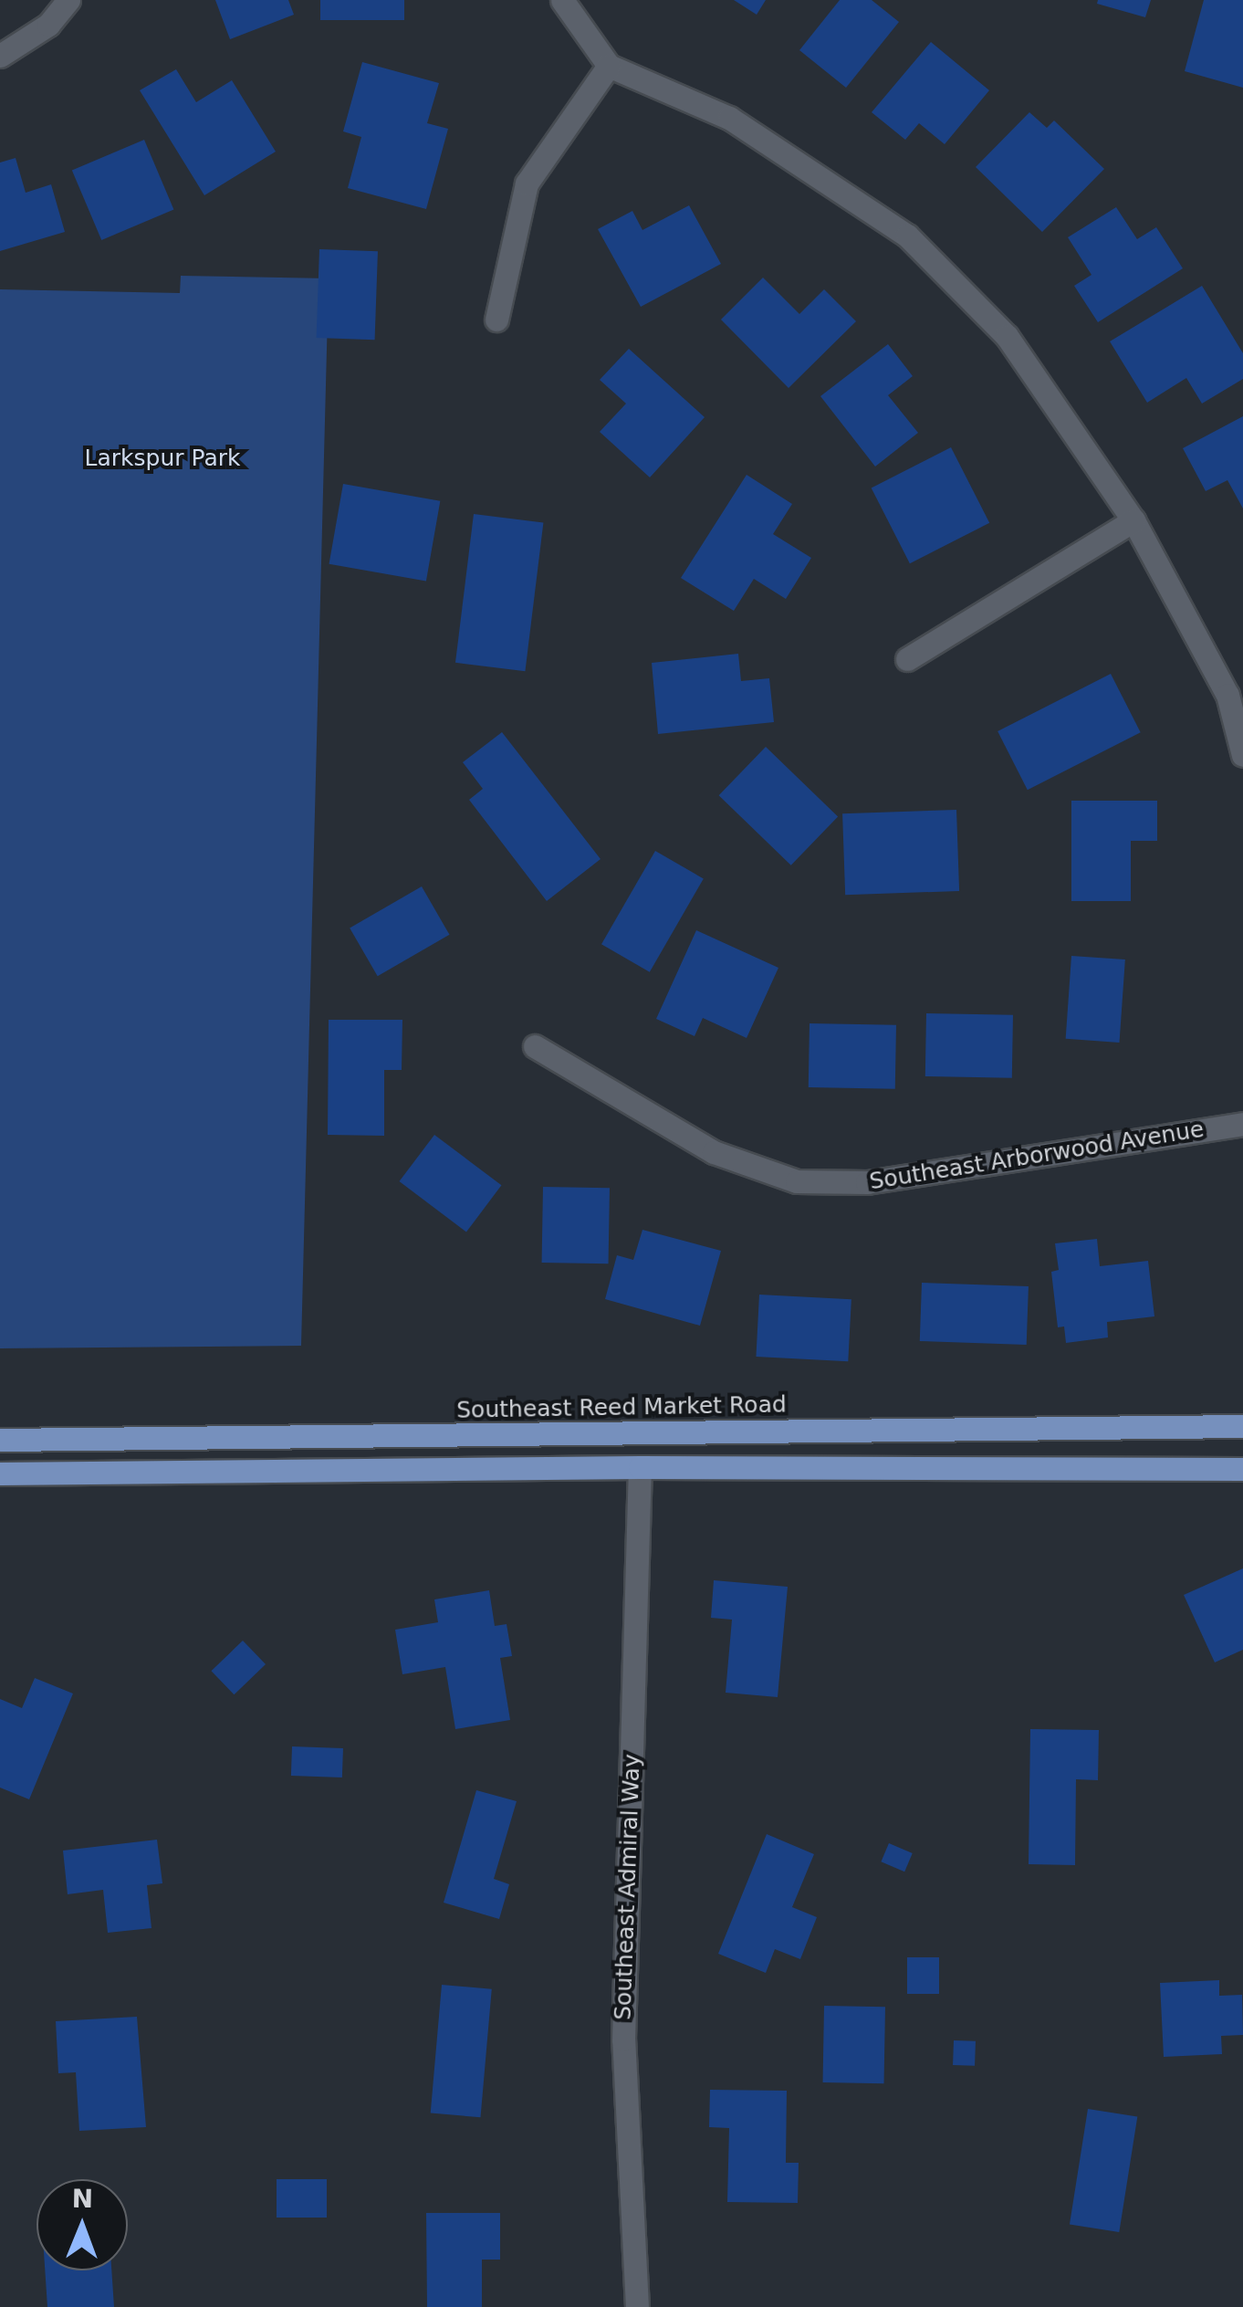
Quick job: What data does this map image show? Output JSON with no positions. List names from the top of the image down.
{
  "streets": {
    "main road": ["Southeast Reed Market Road"],
    "street": ["Southeast Arborwood Avenue", "Southeast Admiral Way"]
  },
  "parks": ["Larkspur Park"],
  "north": "top"
}
